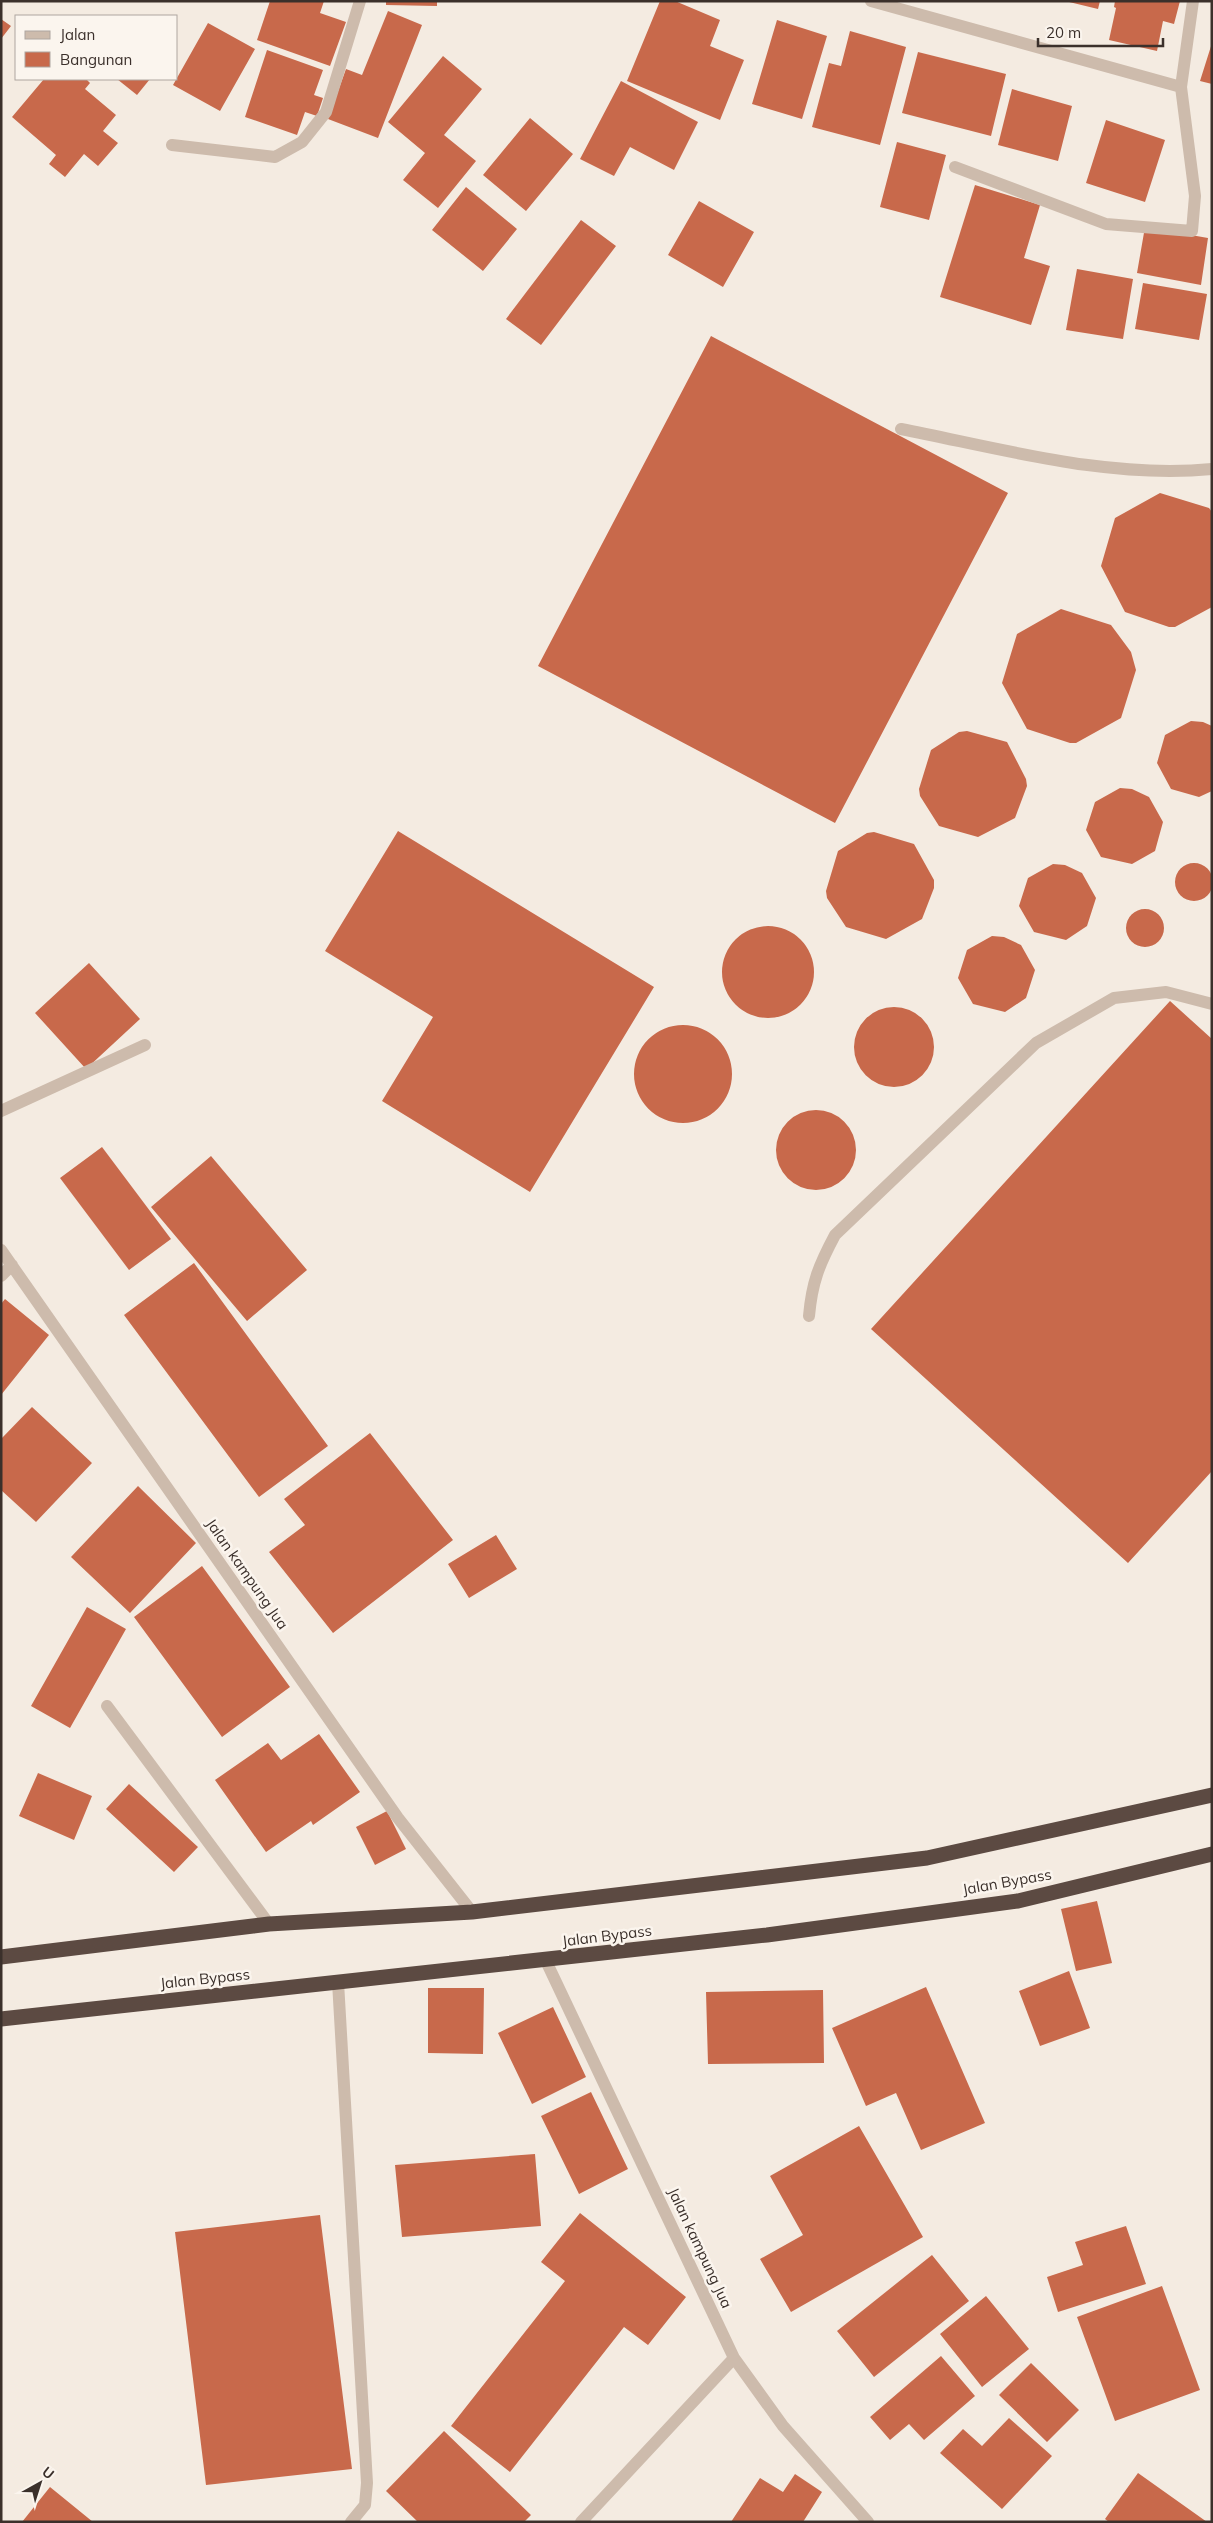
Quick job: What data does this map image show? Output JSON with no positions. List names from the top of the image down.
{
  "streets": {
    "highway": ["Jalan Bypass"],
    "street": ["Jalan kampung Jua"]
  },
  "crossings": [
    ["Jalan kampung Jua", "Jalan Bypass"]
  ],
  "legend": ["Jalan", "Bangunan"],
  "scale_bar": "20 m",
  "north": "top right"
}
